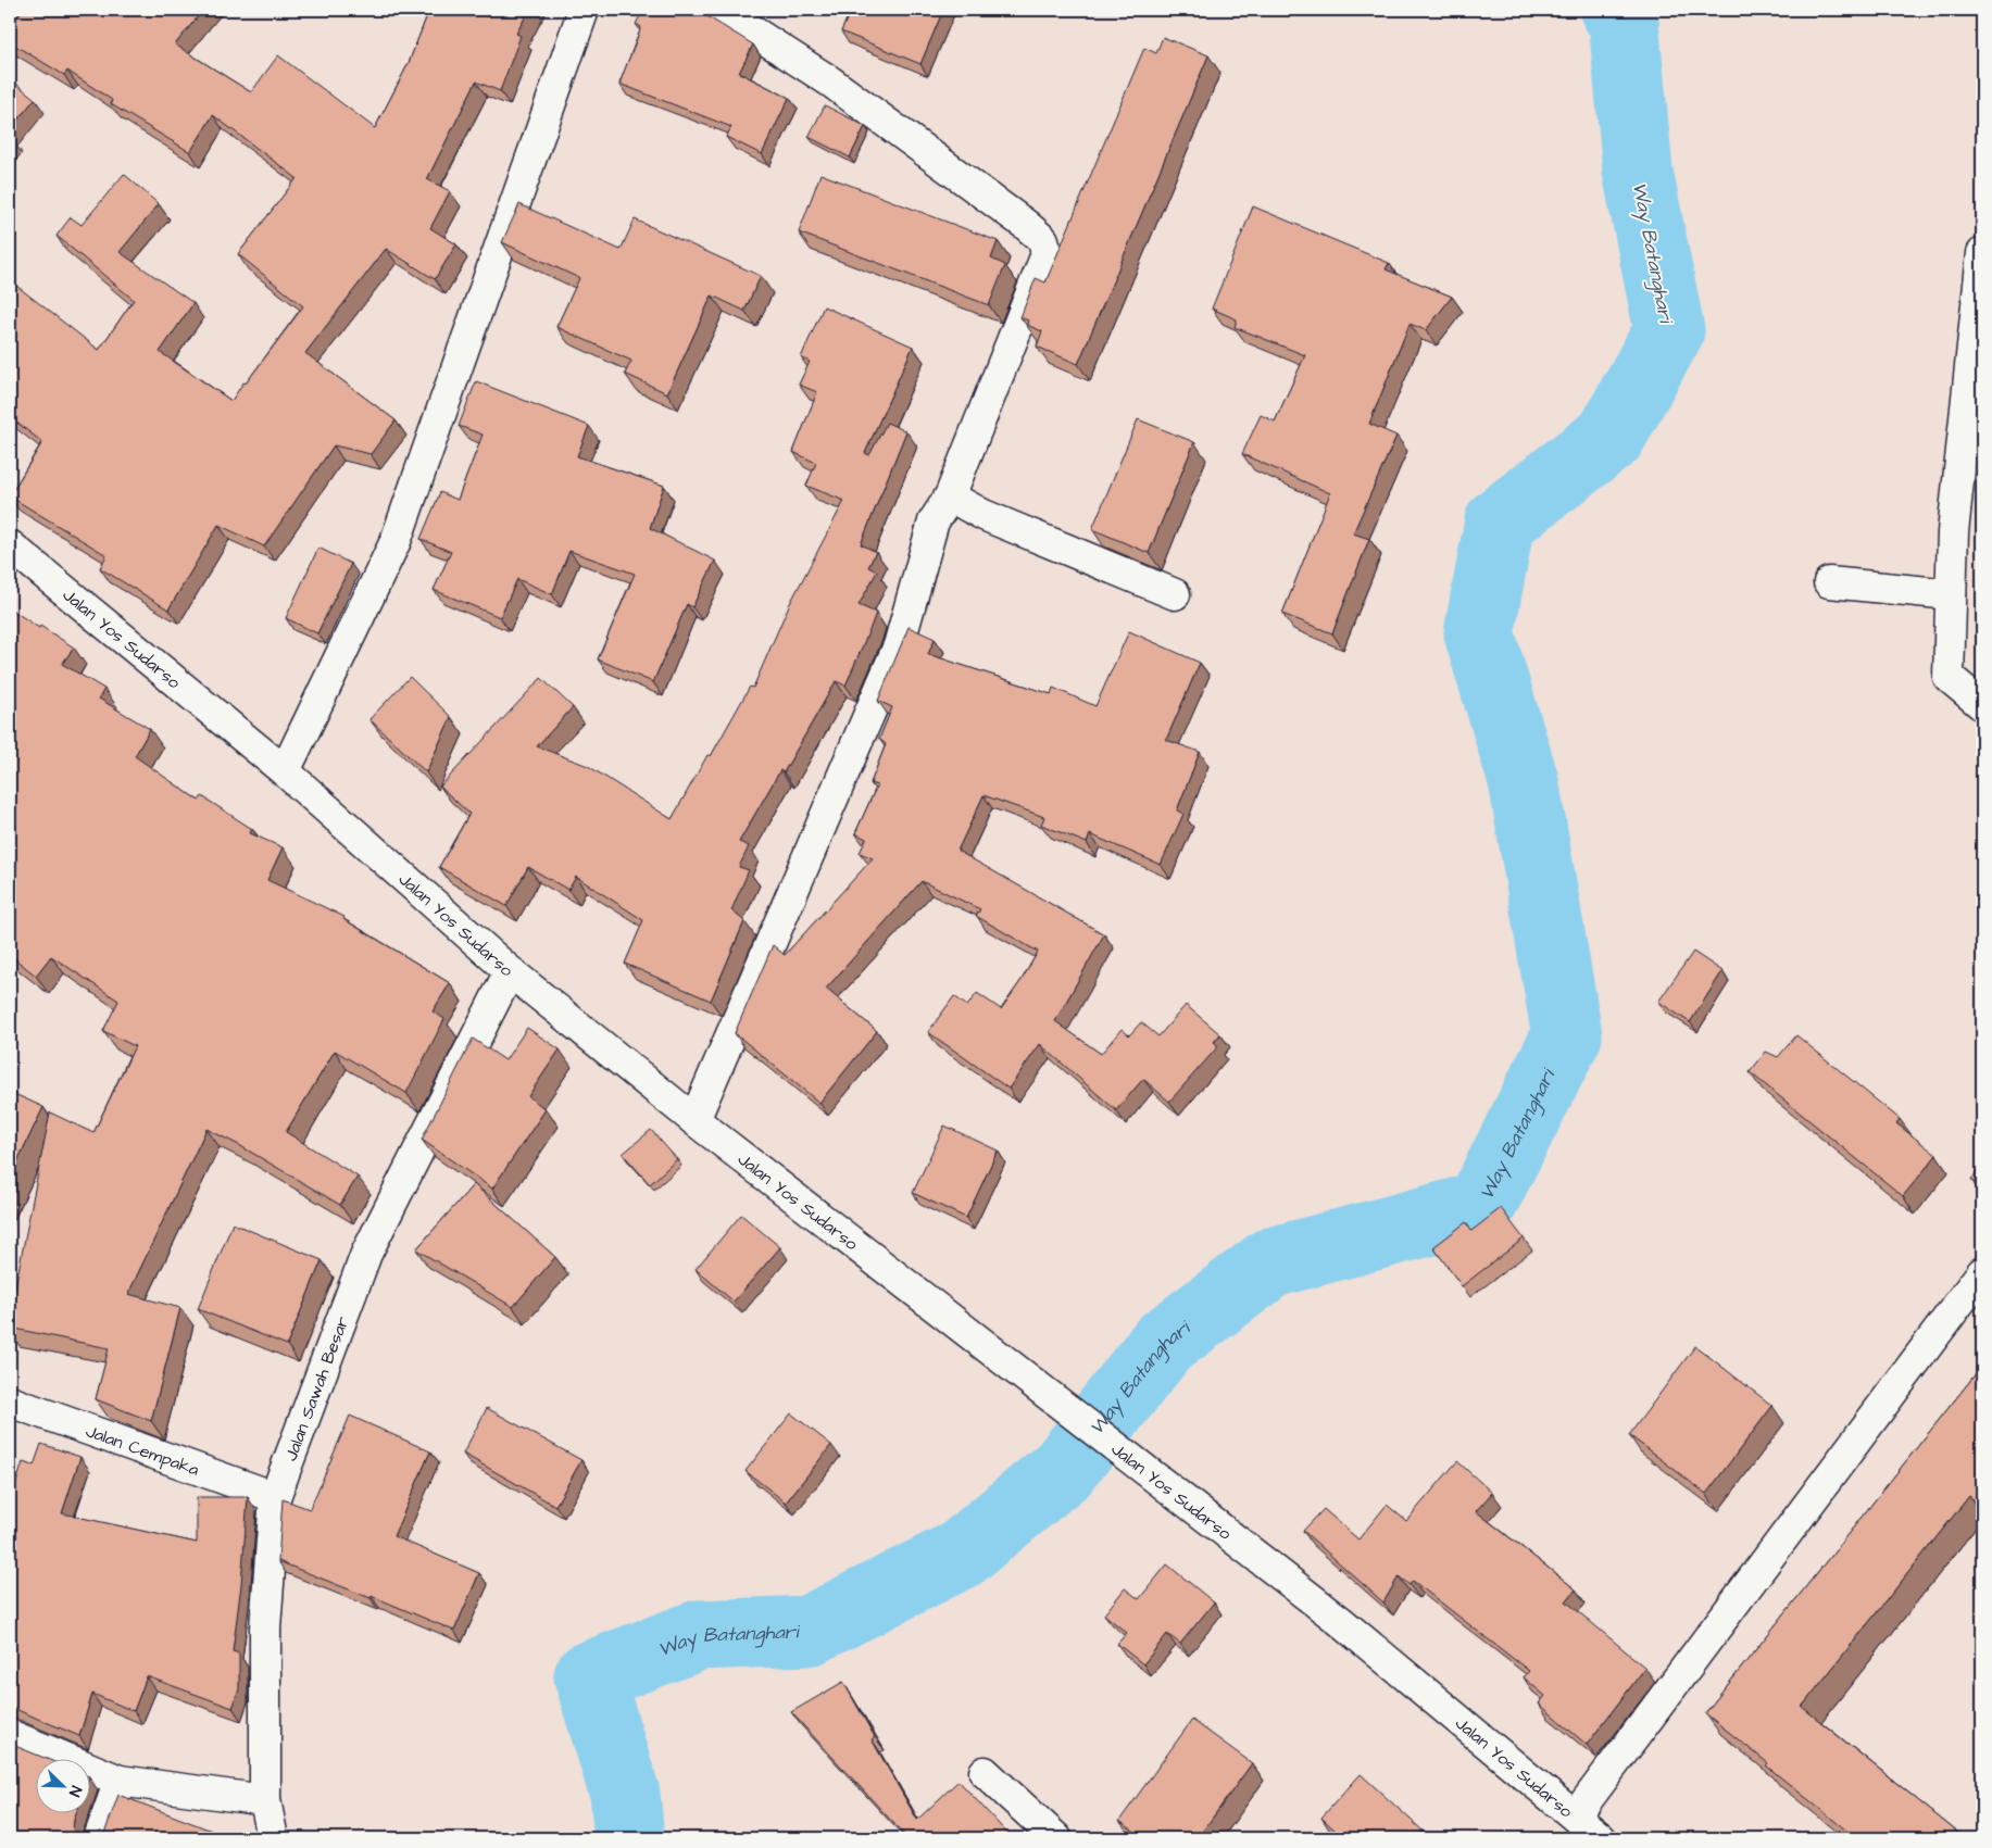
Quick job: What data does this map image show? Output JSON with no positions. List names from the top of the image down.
{
  "streets": {
    "street": ["Jalan Yos Sudarso", "Jalan Sawah Besar", "Jalan Cempaka"]
  },
  "crossings": [
    ["Jalan Yos Sudarso", "Jalan Sawah Besar"],
    ["Jalan Sawah Besar", "Jalan Cempaka"]
  ],
  "water": ["Way Batanghari"],
  "north": "bottom right"
}
